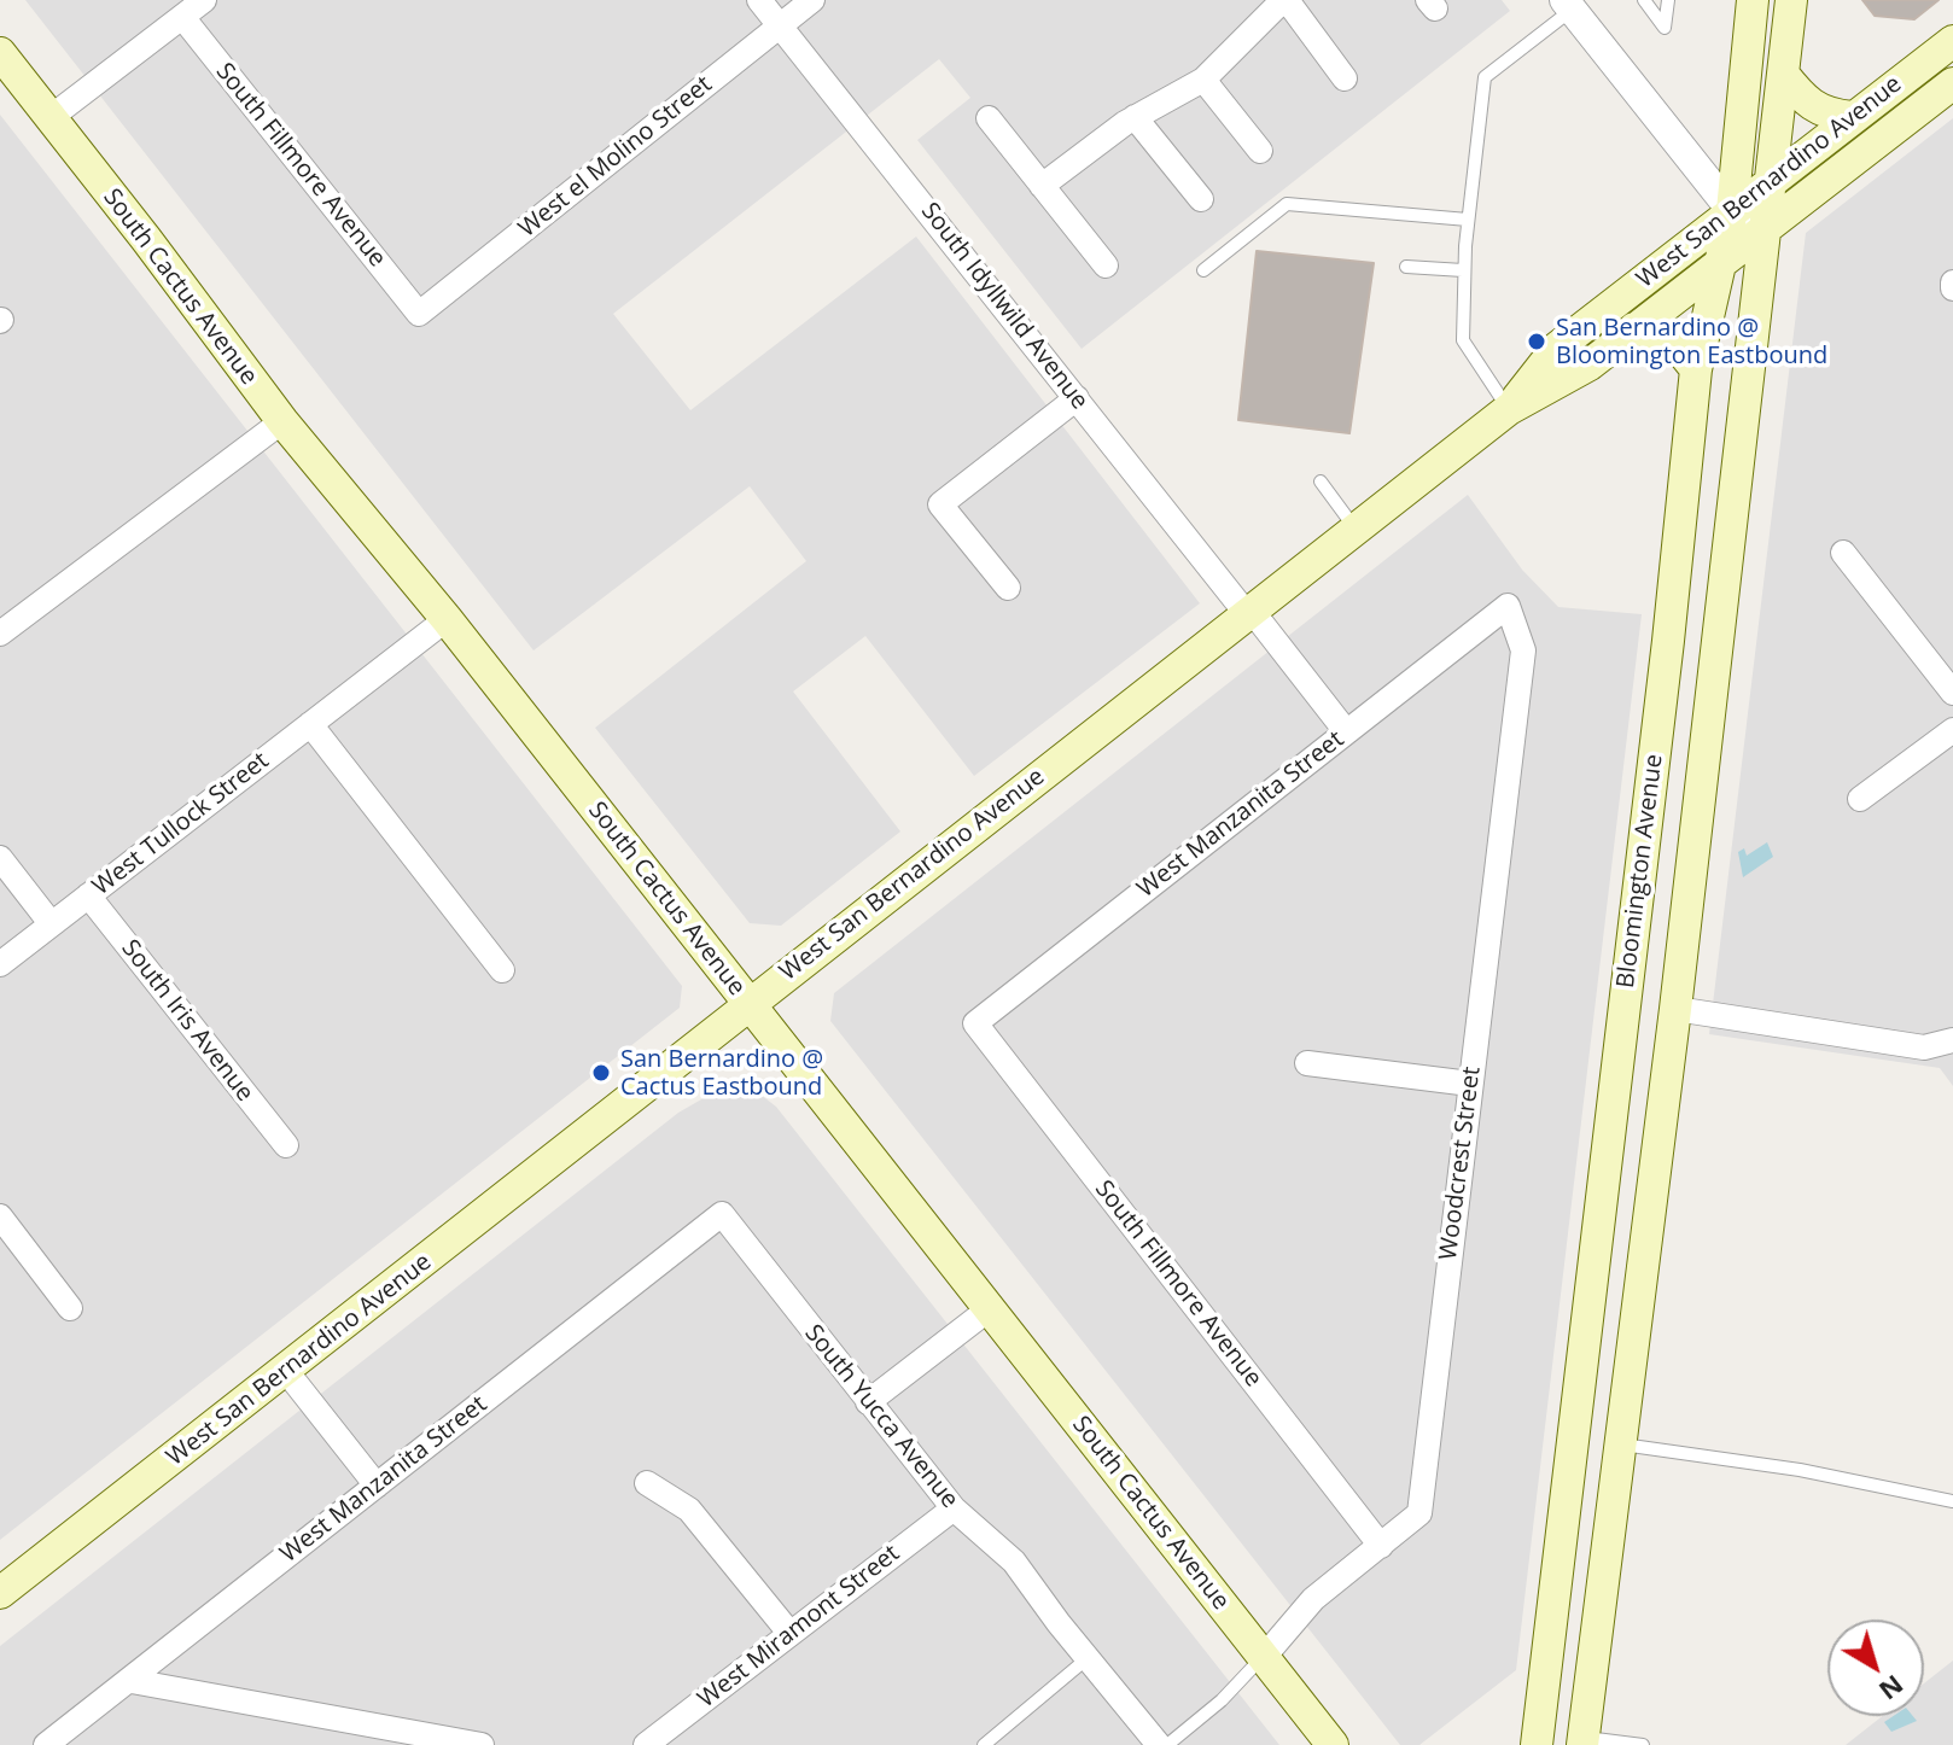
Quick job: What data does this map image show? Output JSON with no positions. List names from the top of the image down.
{
  "streets": {
    "main road": ["West San Bernardino Avenue", "South Cactus Avenue", "Bloomington Avenue"],
    "street": [
      "West el Molino Street",
      "South Fillmore Avenue",
      "South Idyllwild Avenue",
      "West Manzanita Street",
      "West Tullock Street",
      "South Iris Avenue",
      "Woodcrest Street",
      "South Yucca Avenue",
      "West Miramont Street"
    ]
  },
  "crossings": [
    ["West el Molino Street", "South Fillmore Avenue"],
    ["West el Molino Street", "South Idyllwild Avenue"],
    ["South Fillmore Avenue", "West Manzanita Street"],
    ["South Fillmore Avenue", "Woodcrest Street"],
    ["West San Bernardino Avenue", "South Cactus Avenue"],
    ["West San Bernardino Avenue", "South Idyllwild Avenue"],
    ["West San Bernardino Avenue", "Bloomington Avenue"],
    ["South Cactus Avenue", "West Tullock Street"],
    ["South Cactus Avenue", "Woodcrest Street"],
    ["South Idyllwild Avenue", "West Manzanita Street"],
    ["West Manzanita Street", "Woodcrest Street"],
    ["West Manzanita Street", "South Yucca Avenue"],
    ["West Tullock Street", "South Iris Avenue"],
    ["South Yucca Avenue", "West Miramont Street"]
  ],
  "places": ["San Bernardino @ Bloomington Eastbound", "San Bernardino @ Cactus Eastbound"],
  "north": "bottom right"
}
